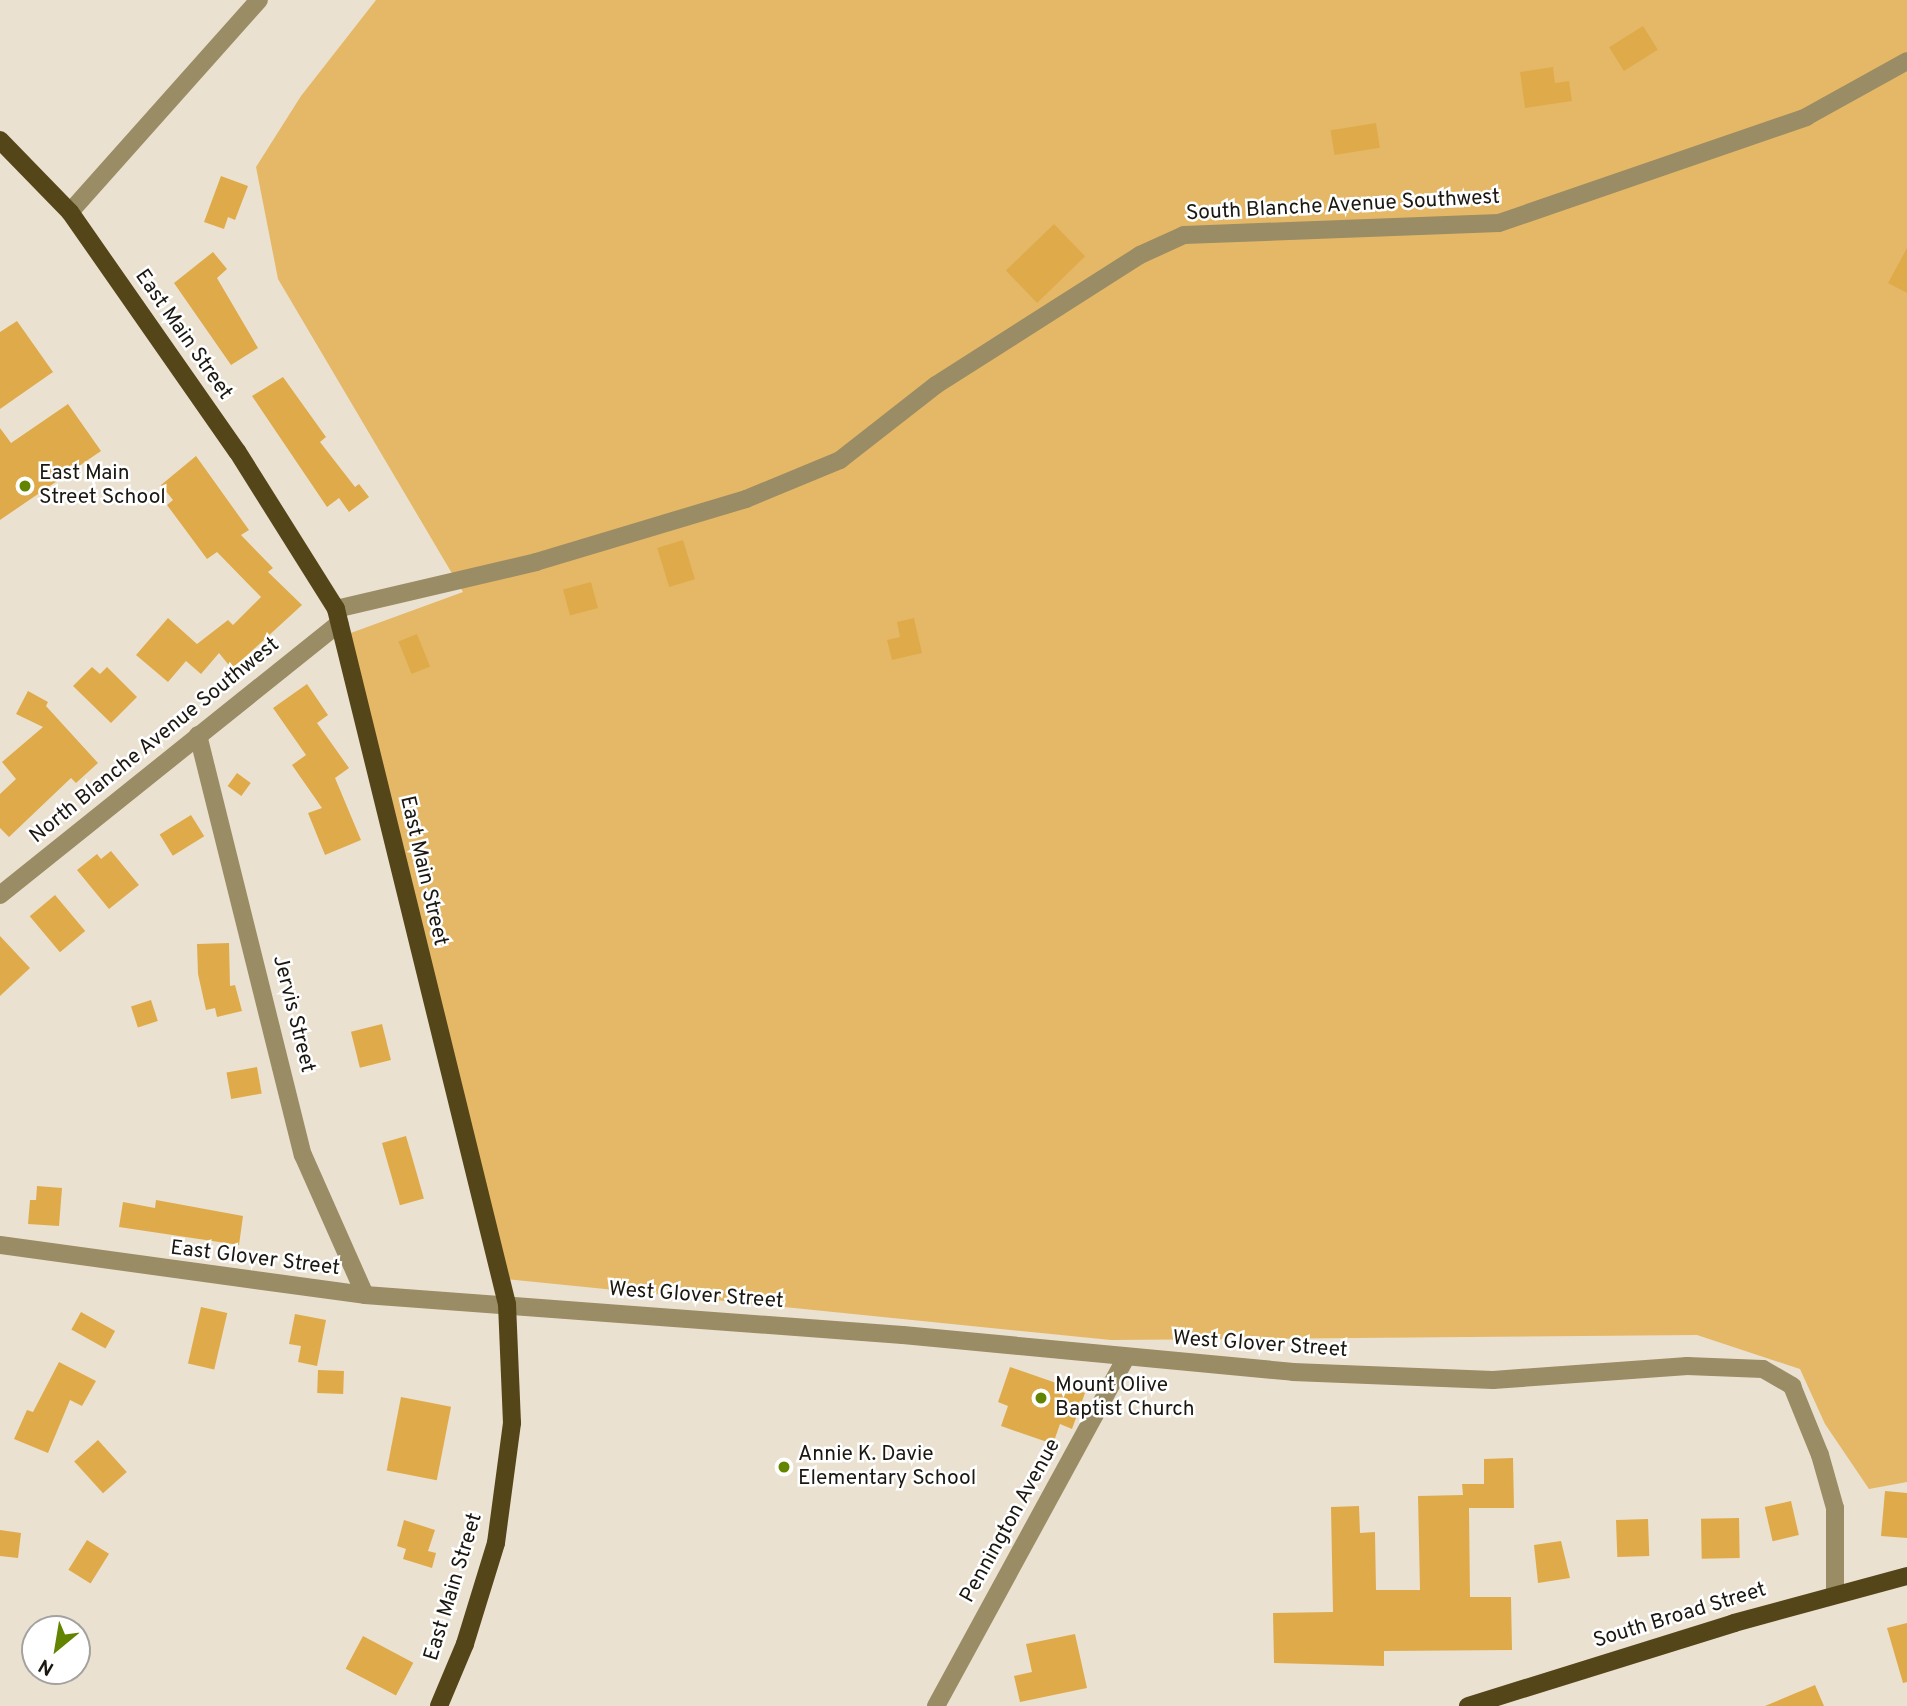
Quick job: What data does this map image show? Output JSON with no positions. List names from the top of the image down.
{
  "streets": {
    "main road": ["East Main Street", "South Broad Street"],
    "street": [
      "South Blanche Avenue Southwest",
      "North Blanche Avenue Southwest",
      "Jervis Street",
      "East Glover Street",
      "West Glover Street",
      "Pennington Avenue"
    ]
  },
  "crossings": [
    ["South Blanche Avenue Southwest", "East Main Street"],
    ["South Blanche Avenue Southwest", "North Blanche Avenue Southwest"],
    ["East Main Street", "North Blanche Avenue Southwest"],
    ["East Main Street", "East Glover Street"],
    ["East Main Street", "West Glover Street"],
    ["North Blanche Avenue Southwest", "Jervis Street"],
    ["Jervis Street", "East Glover Street"],
    ["East Glover Street", "West Glover Street"],
    ["West Glover Street", "Pennington Avenue"],
    ["West Glover Street", "South Broad Street"]
  ],
  "places": ["East Main Street School", "Mount Olive Baptist Church", "Annie K. Davie Elementary School"],
  "north": "bottom left"
}
